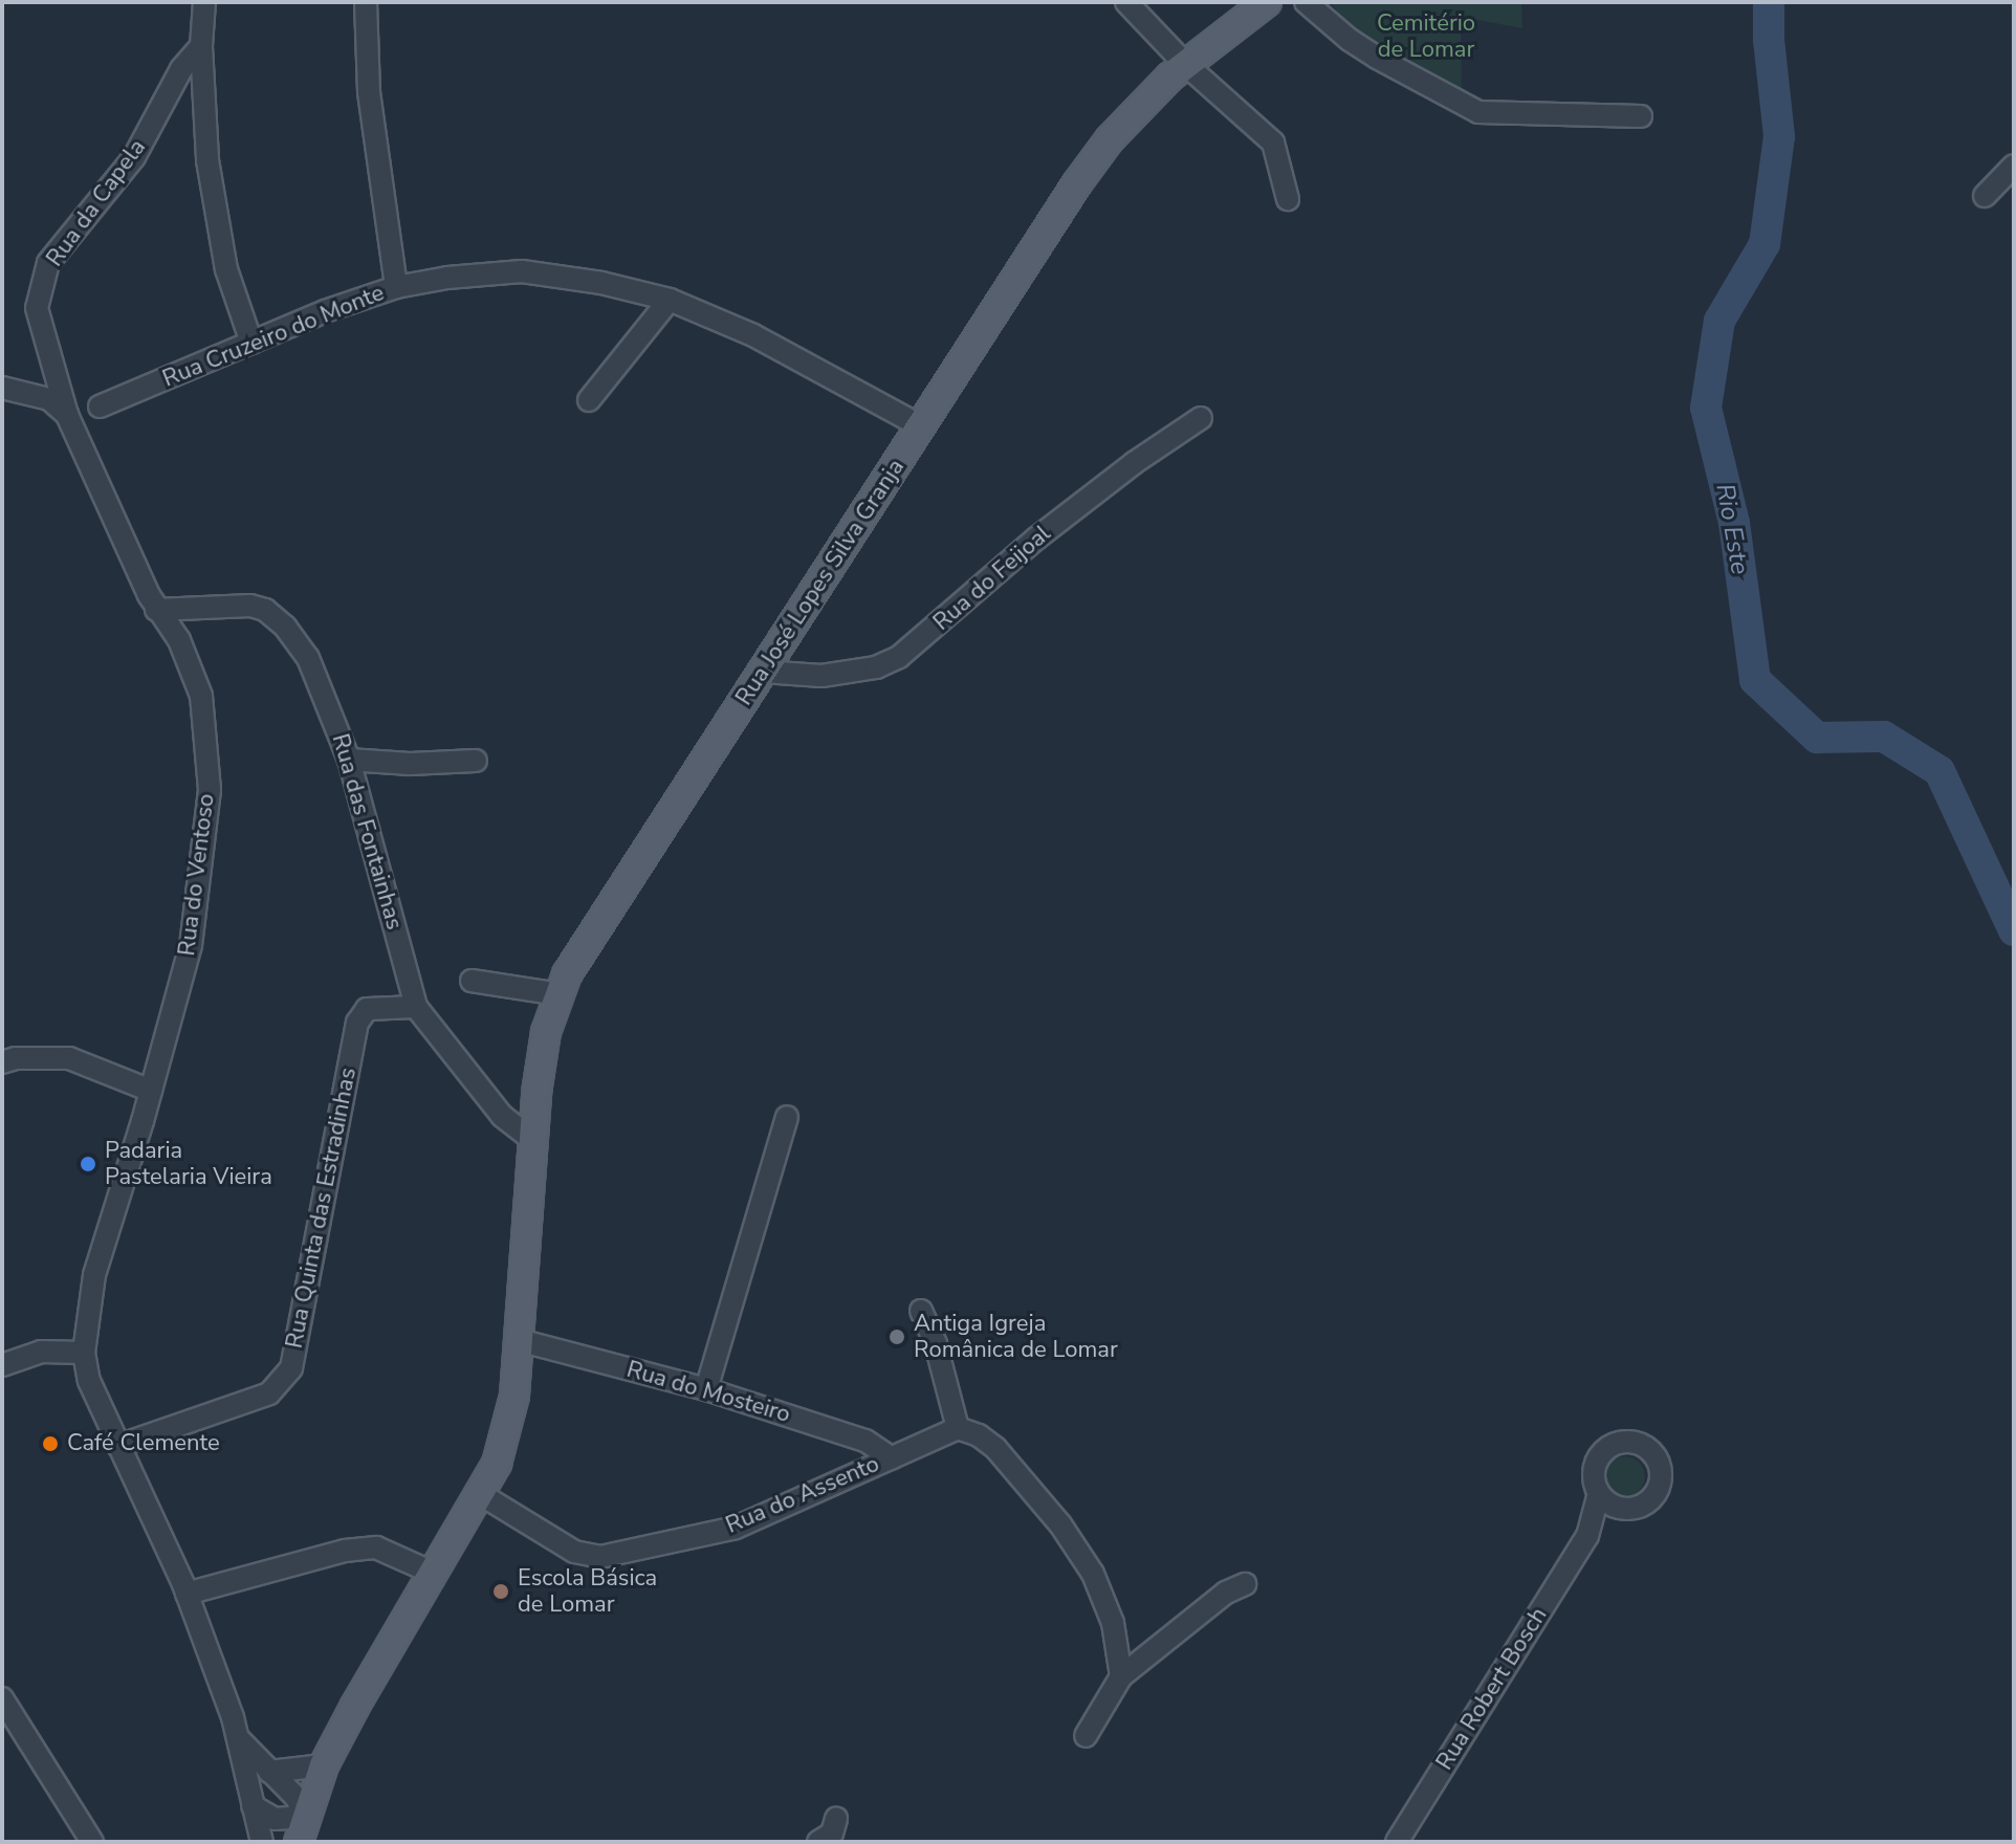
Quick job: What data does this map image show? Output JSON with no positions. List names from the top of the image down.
{
  "streets": {
    "main road": ["Rua José Lopes Silva Granja"],
    "street": [
      "Rua da Capela",
      "Rua Cruzeiro do Monte",
      "Rua do Feijoal",
      "Rua das Fontainhas",
      "Rua do Ventoso",
      "Rua Quinta das Estradinhas",
      "Rua do Mosteiro",
      "Rua do Assento",
      "Rua Robert Bosch"
    ]
  },
  "crossings": [
    ["Rua da Capela", "Rua do Ventoso"],
    ["Rua Cruzeiro do Monte", "Rua José Lopes Silva Granja"],
    ["Rua do Feijoal", "Rua José Lopes Silva Granja"],
    ["Rua José Lopes Silva Granja", "Rua das Fontainhas"],
    ["Rua José Lopes Silva Granja", "Rua do Mosteiro"],
    ["Rua José Lopes Silva Granja", "Rua do Assento"],
    ["Rua das Fontainhas", "Rua do Ventoso"],
    ["Rua das Fontainhas", "Rua Quinta das Estradinhas"],
    ["Rua do Mosteiro", "Rua do Assento"]
  ],
  "water": ["Rio Este"],
  "parks": ["Cemitério de Lomar"],
  "places": [
    "Padaria Pastelaria Vieira",
    "Antiga Igreja Românica de Lomar",
    "Café Clemente",
    "Escola Básica de Lomar"
  ]
}
